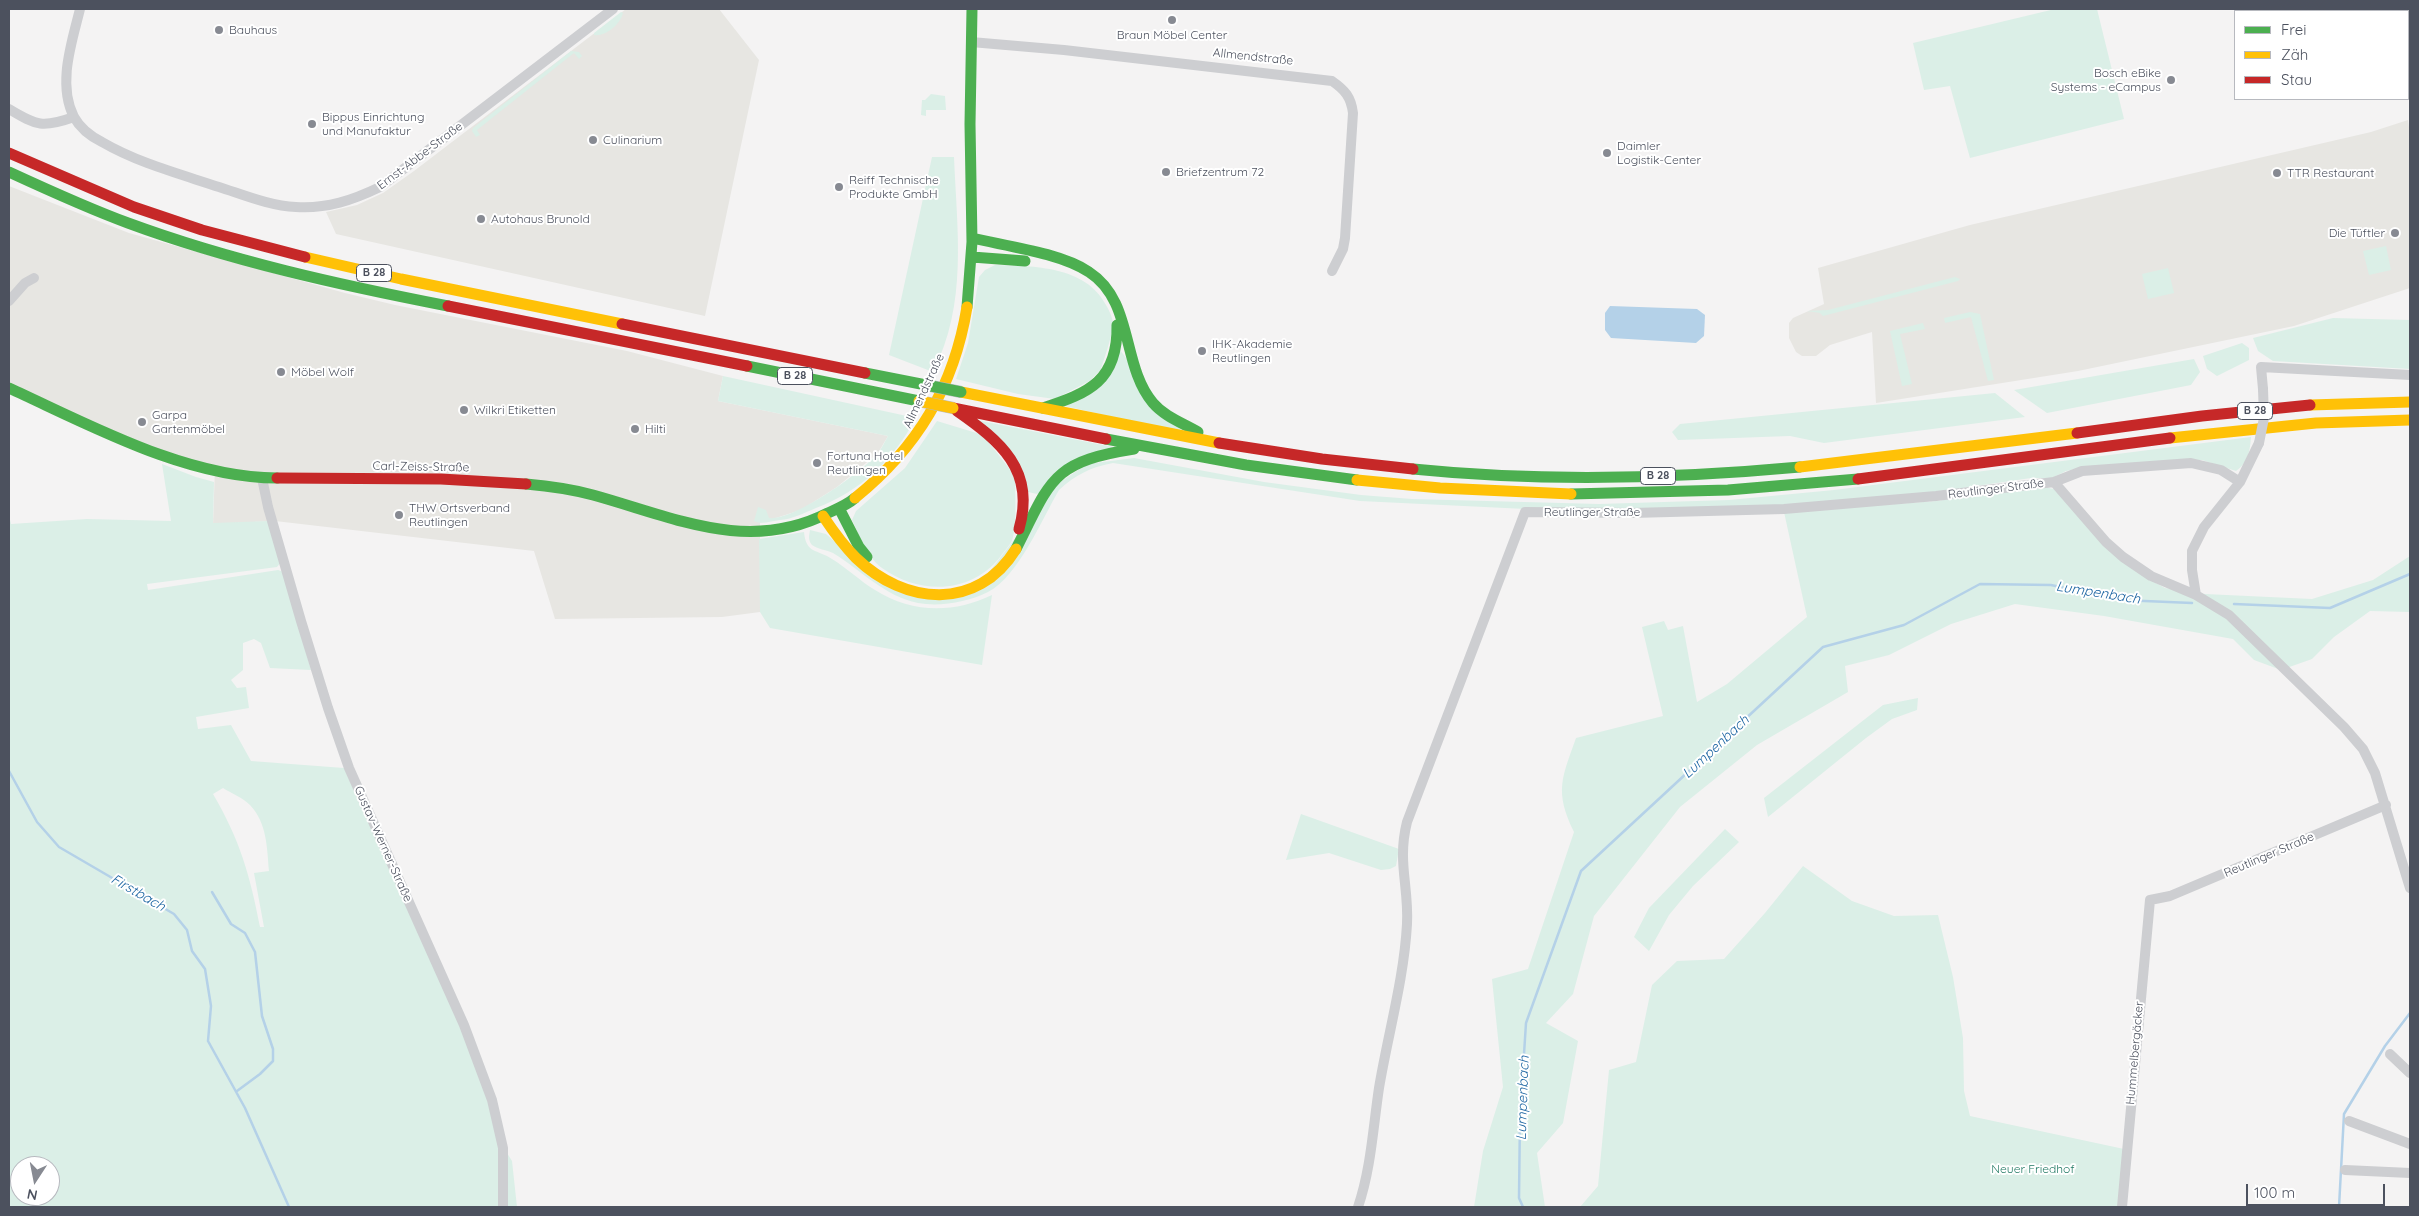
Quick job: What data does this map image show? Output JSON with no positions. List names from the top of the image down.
{
  "streets": {
    "main road": ["Allmendstraße", "B 28", "Carl-Zeiss-Straße"],
    "street": [
      "Ernst-Abbe-Straße",
      "Reutlinger Straße",
      "Gustav-Werner-Straße",
      "Hummelbergäcker"
    ]
  },
  "crossings": [
    ["Allmendstraße", "Carl-Zeiss-Straße"],
    ["Carl-Zeiss-Straße", "Gustav-Werner-Straße"],
    ["Reutlinger Straße", "Hummelbergäcker"]
  ],
  "water": ["Lumpenbach", "Firstbach"],
  "parks": ["Neuer Friedhof"],
  "places": [
    "Braun Möbel Center",
    "Bauhaus",
    "Bosch eBike Systems - eCampus",
    "Bippus Einrichtung und Manufaktur",
    "Culinarium",
    "Daimler Logistik-Center",
    "Briefzentrum 72",
    "TTR Restaurant",
    "Reiff Technische Produkte GmbH",
    "Autohaus Brunold",
    "Die Tüftler",
    "IHK-Akademie Reutlingen",
    "Möbel Wolf",
    "Wilkri Etiketten",
    "Garpa Gartenmöbel",
    "Hilti",
    "Fortuna Hotel Reutlingen",
    "THW Ortsverband Reutlingen"
  ],
  "legend": ["Frei", "Zäh", "Stau"],
  "scale_bar": "100 m",
  "north": "bottom"
}
